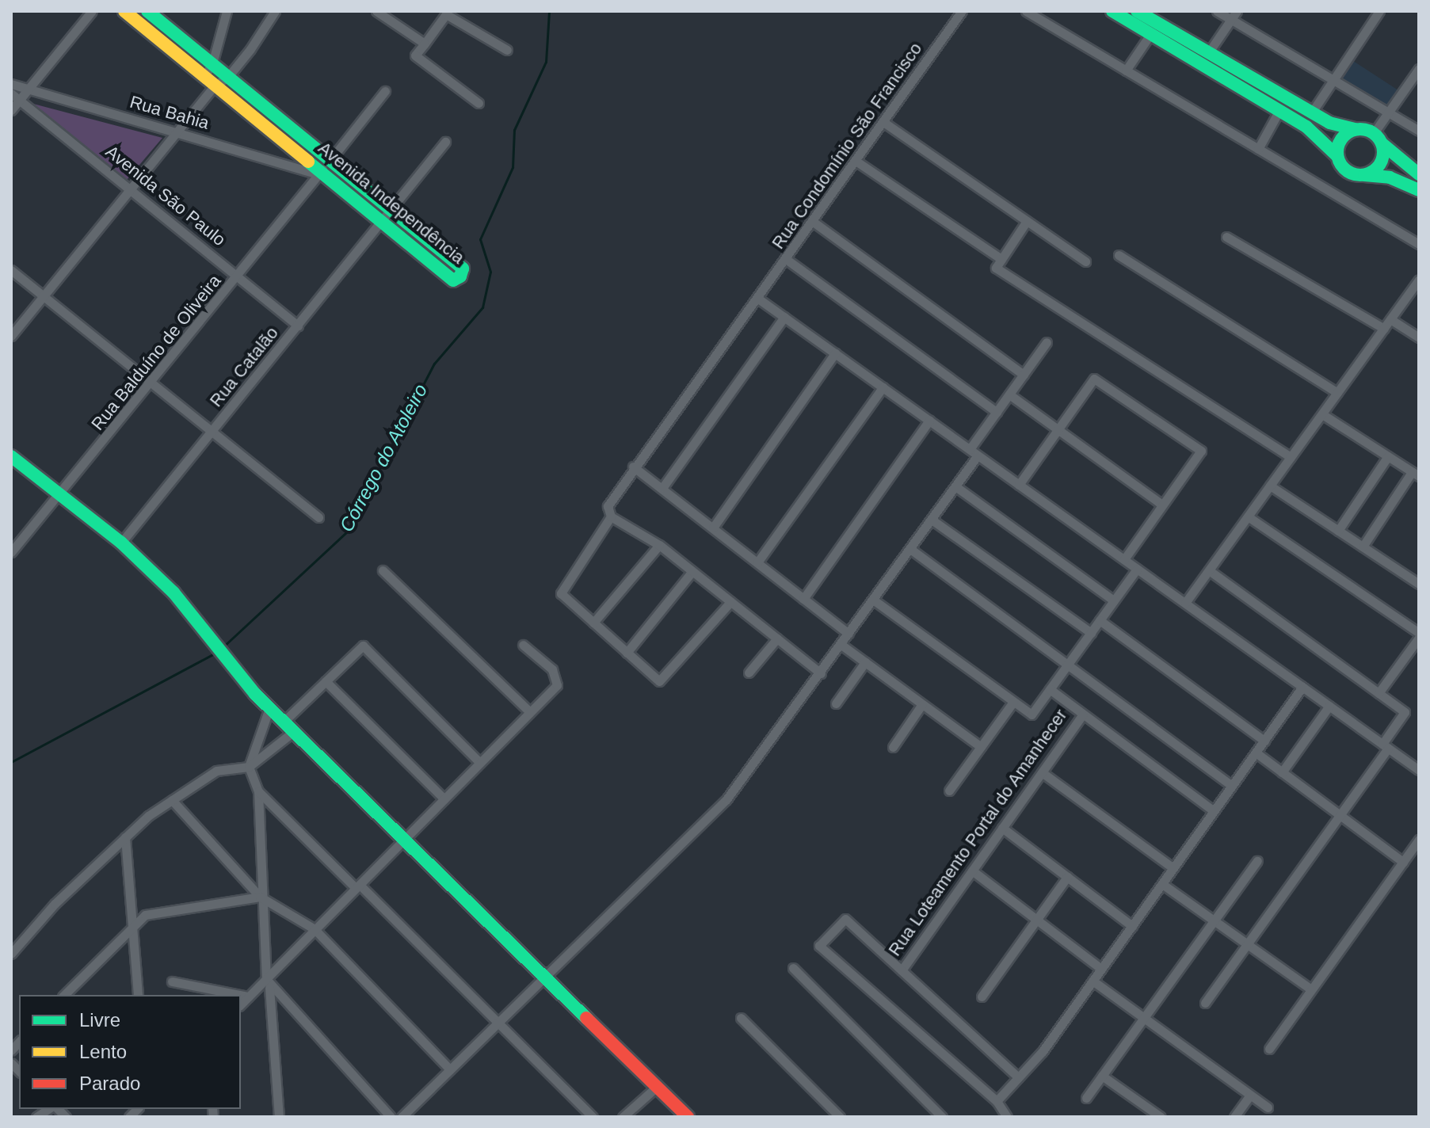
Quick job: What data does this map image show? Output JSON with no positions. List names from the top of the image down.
{
  "streets": {
    "street": [
      "Rua Bahia",
      "Rua Condomínio São Francisco",
      "Avenida São Paulo",
      "Avenida Independência",
      "Rua Balduíno de Oliveira",
      "Rua Catalão",
      "Rua Loteamento Portal do Amanhecer"
    ]
  },
  "crossings": [
    ["Rua Bahia", "Avenida Independência"],
    ["Rua Bahia", "Rua Balduíno de Oliveira"],
    ["Avenida São Paulo", "Rua Balduíno de Oliveira"],
    ["Avenida São Paulo", "Rua Catalão"],
    ["Avenida Independência", "Rua Balduíno de Oliveira"],
    ["Avenida Independência", "Rua Catalão"]
  ],
  "water": ["Córrego do Atoleiro"],
  "legend": ["Livre", "Lento", "Parado"]
}
